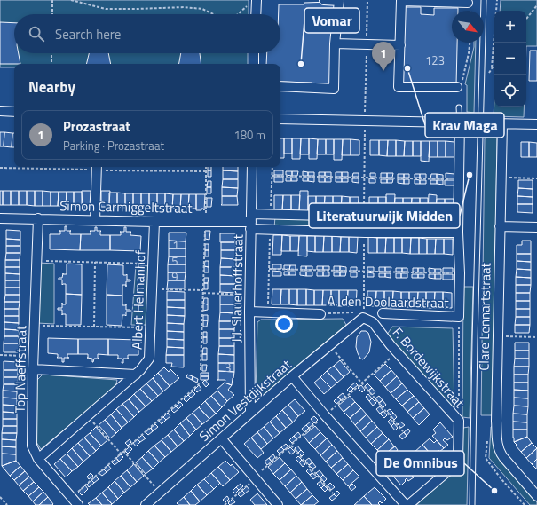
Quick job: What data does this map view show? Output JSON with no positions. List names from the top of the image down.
{
  "streets": {
    "street": [
      "Simon Carmiggeltstraat",
      "J.J. Slauerhoffstraat",
      "Albert Helmanhof",
      "A. den Doolaardstraat",
      "Clare Lennartstraat",
      "F. Bordewijkstraat",
      "Top Naeffstraat",
      "Simon Vestdijkstraat"
    ]
  },
  "crossings": [
    ["Simon Carmiggeltstraat", "J.J. Slauerhoffstraat"],
    ["Simon Carmiggeltstraat", "Albert Helmanhof"],
    ["Simon Carmiggeltstraat", "Top Naeffstraat"],
    ["J.J. Slauerhoffstraat", "A. den Doolaardstraat"],
    ["J.J. Slauerhoffstraat", "Simon Vestdijkstraat"],
    ["Albert Helmanhof", "Top Naeffstraat"],
    ["A. den Doolaardstraat", "F. Bordewijkstraat"],
    ["A. den Doolaardstraat", "Simon Vestdijkstraat"],
    ["F. Bordewijkstraat", "Simon Vestdijkstraat"]
  ],
  "places": [
    "Vomar",
    "Krav Maga",
    "Literatuurwijk Midden",
    "De Omnibus"
  ],
  "house_numbers": [
    "123",
    "1",
    "5",
    "9",
    "3"
  ],
  "north": "bottom right",
  "page": {
    "map_buttons": ["+", "−"],
    "search": "Search here",
    "pins": "1",
    "heading": "Nearby",
    "list": [
      {
        "mark": "1",
        "name": "Prozastraat",
        "note": "Parking · Prozastraat",
        "value": "180 m"
      }
    ]
  }
}
